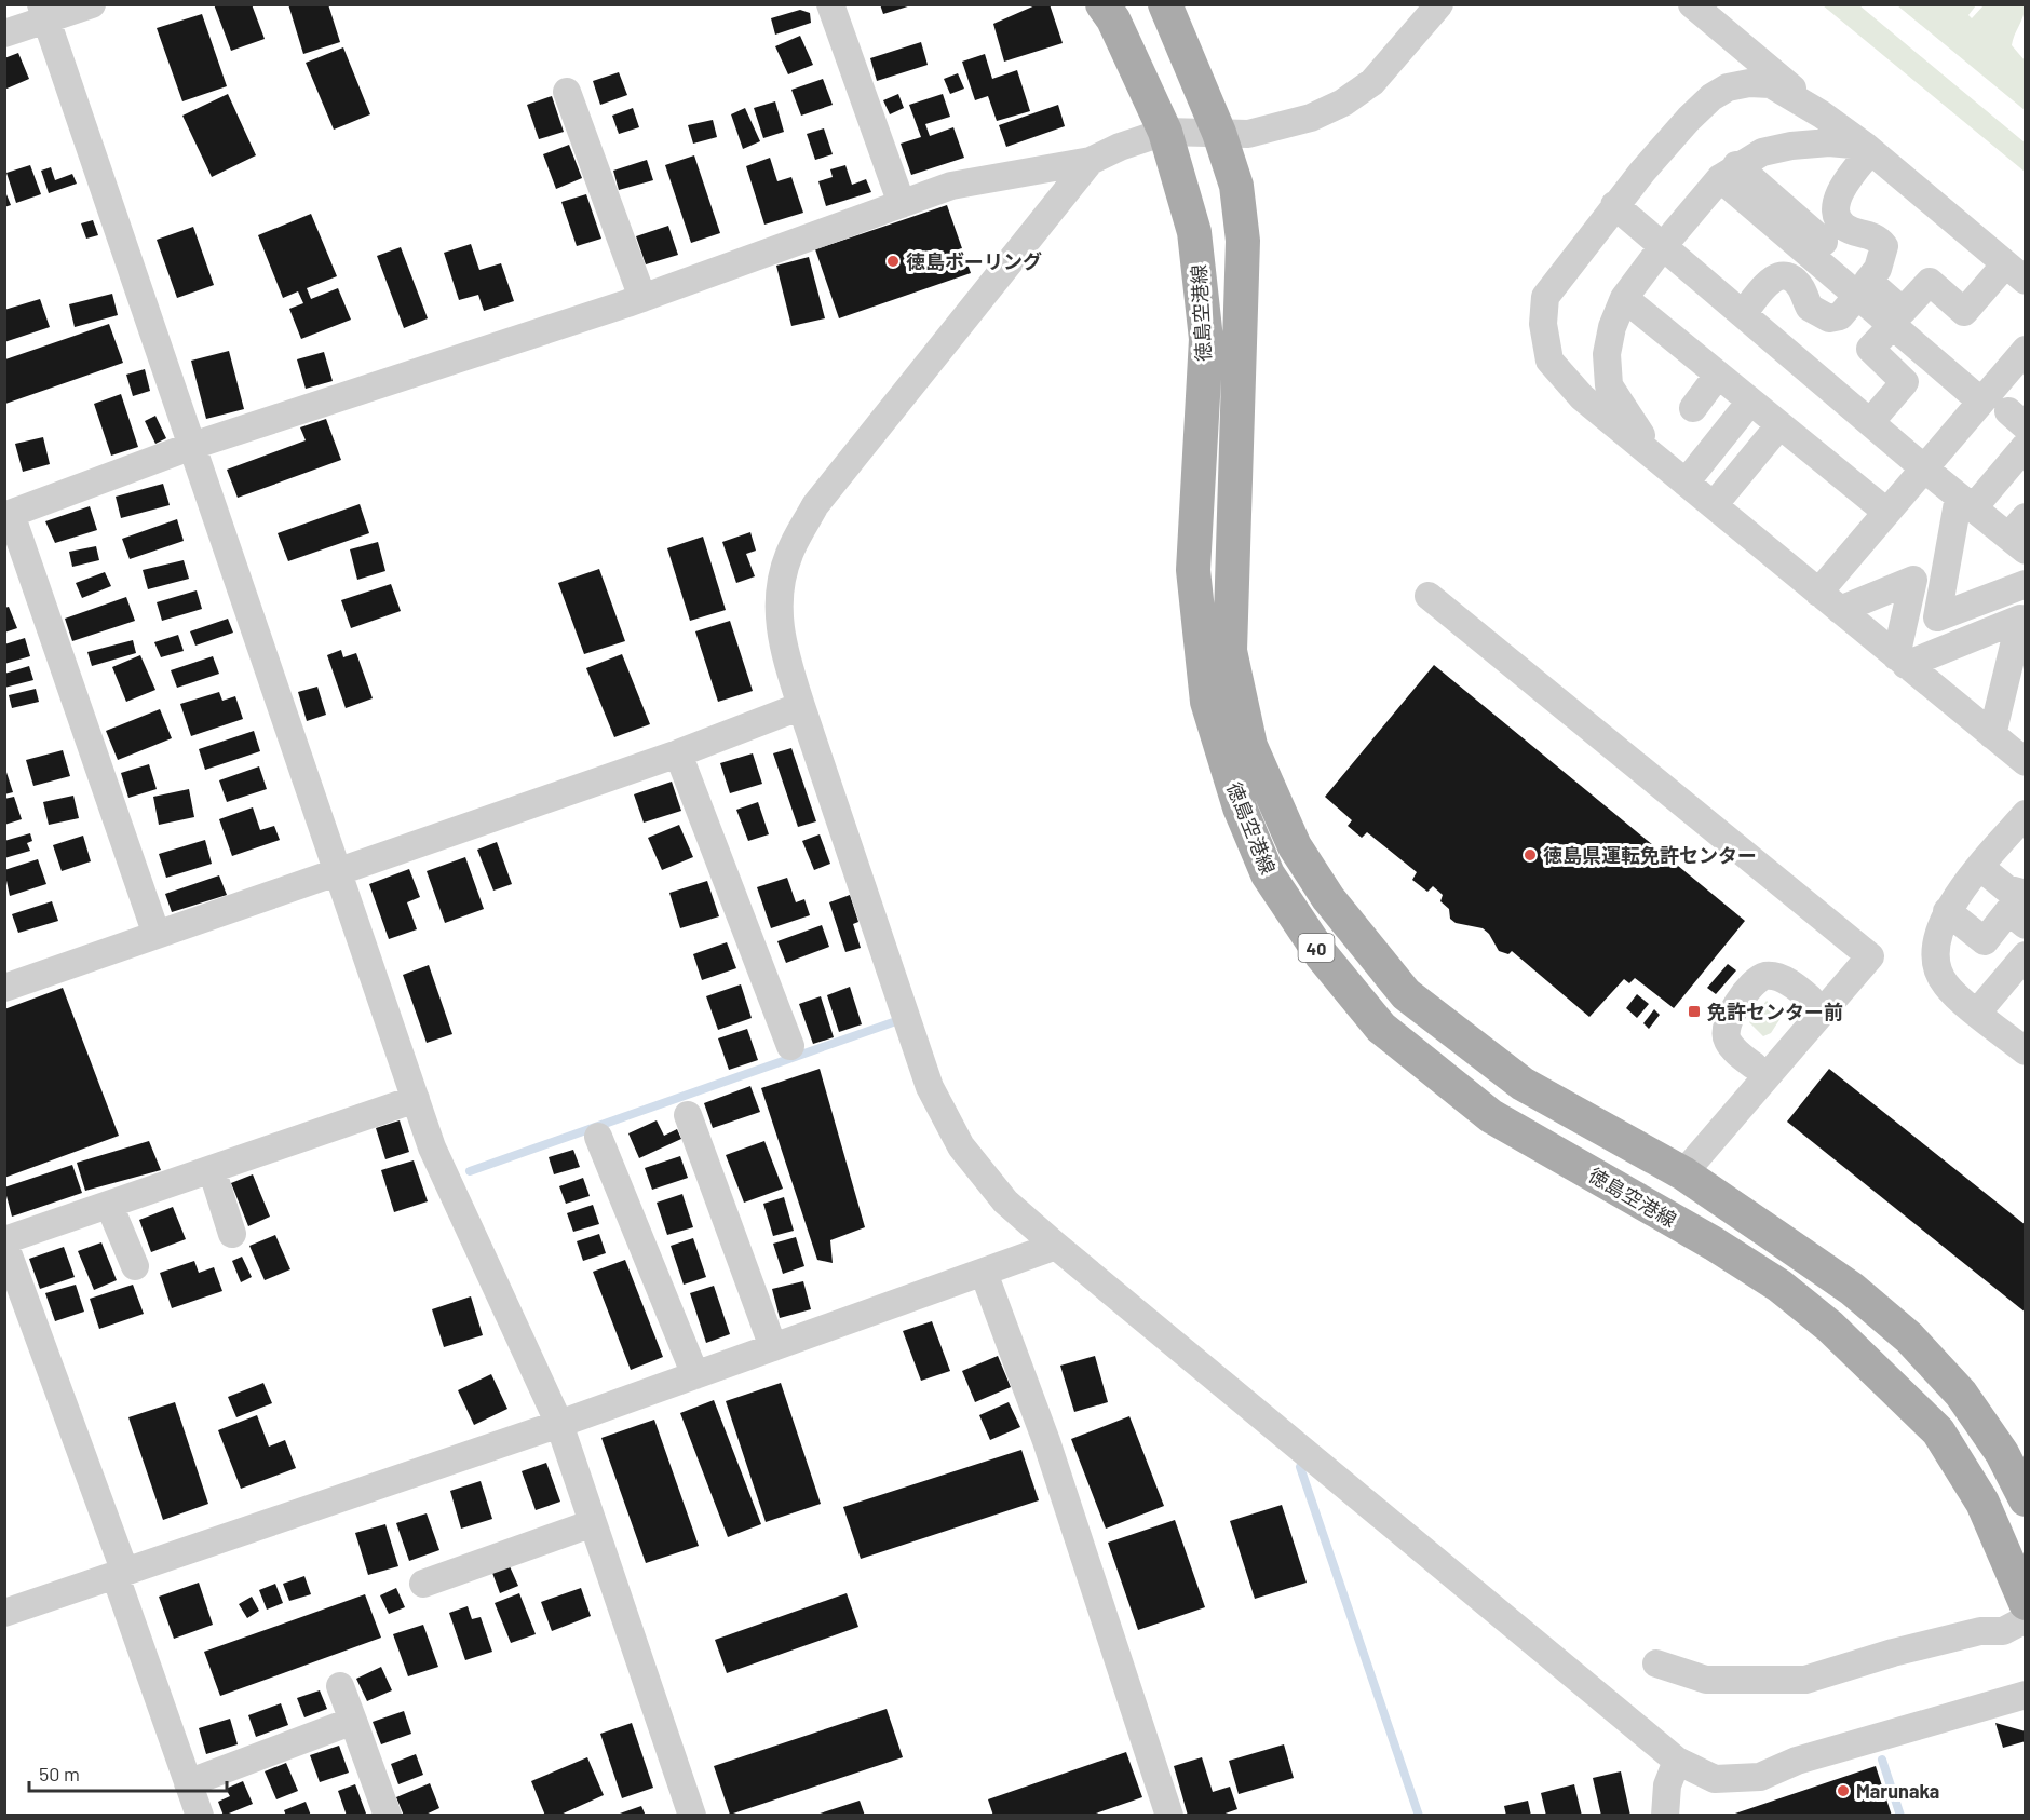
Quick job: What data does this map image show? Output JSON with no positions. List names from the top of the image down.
{
  "streets": {
    "main road": ["徳島空港線", "40"]
  },
  "places": {
    "other": ["徳島ボーリング", "徳島県運転免許センター", "Marunaka"],
    "transit": ["免許センター前"]
  },
  "scale_bar": "50 m"
}
